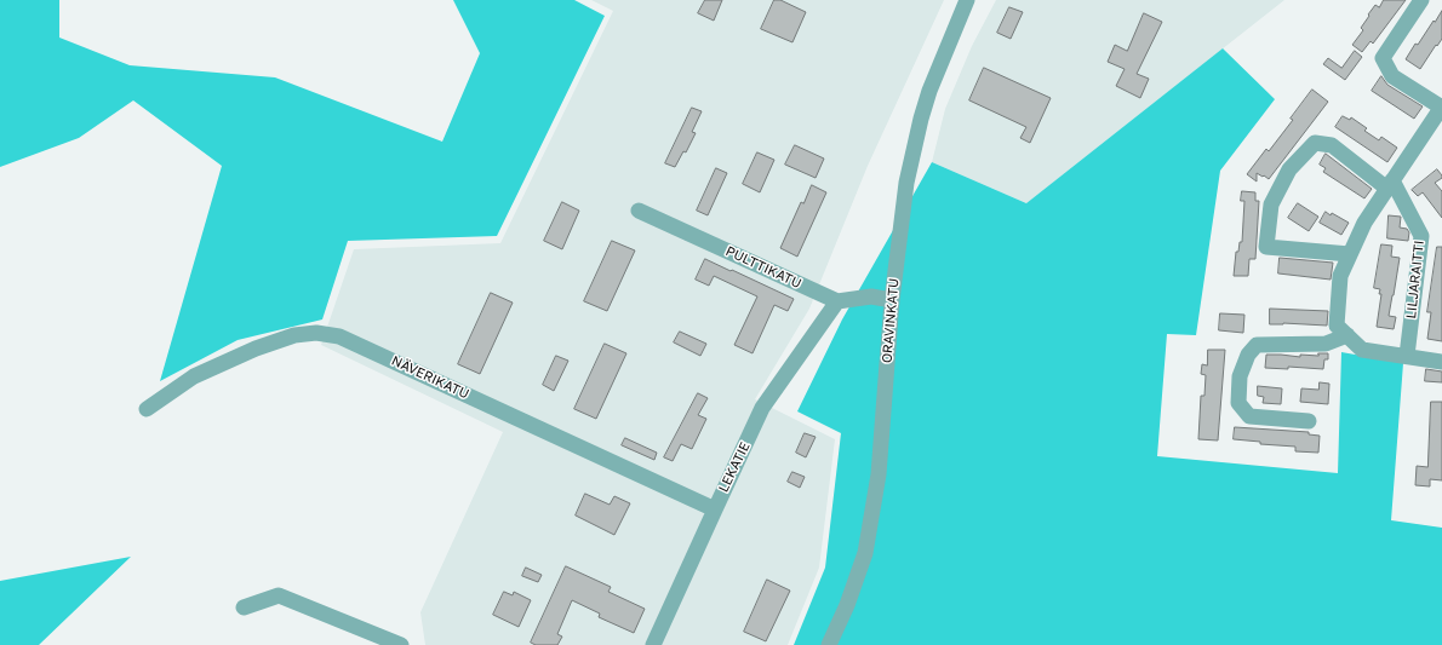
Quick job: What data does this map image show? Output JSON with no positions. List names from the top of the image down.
{
  "streets": {
    "street": [
      "PULTTIKATU",
      "LILJARAITTI",
      "ORAVINKATU",
      "NÄVERIKATU",
      "LEKATIE"
    ]
  },
  "crossings": [
    ["PULTTIKATU", "LEKATIE"],
    ["NÄVERIKATU", "LEKATIE"]
  ]
}
